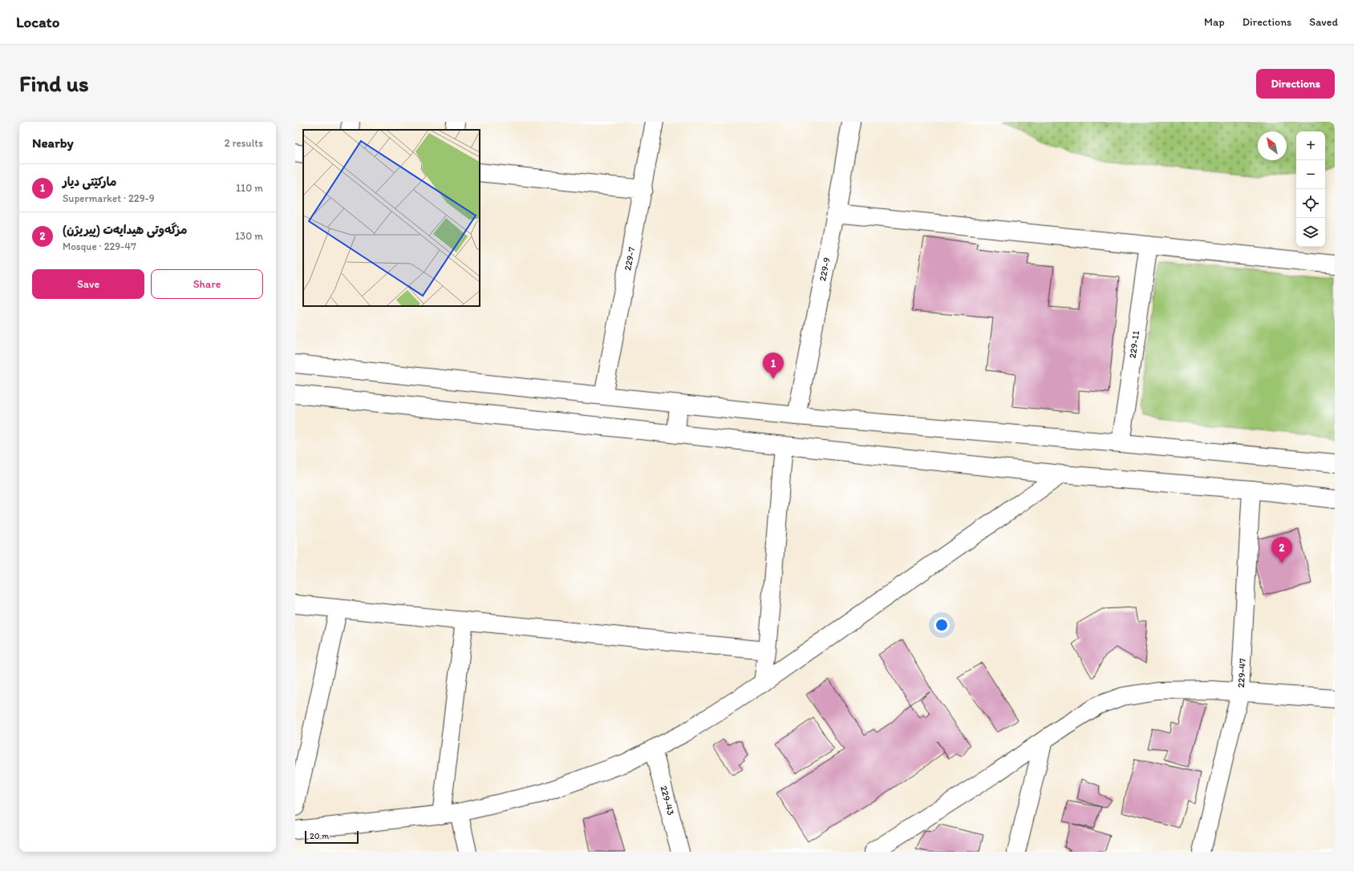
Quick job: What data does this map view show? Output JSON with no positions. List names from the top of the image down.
{
  "streets": {
    "street": [
      "229-7",
      "229-9",
      "229-11",
      "229-47",
      "229-43"
    ]
  },
  "scale_bar": "20 m",
  "north": "top left",
  "page": {
    "header": "Locato",
    "nav": ["Map", "Directions", "Saved"],
    "buttons": [
      "Directions",
      ["Save", "Share"]
    ],
    "title": "Find us",
    "heading": ["Nearby", "2 results"],
    "map_buttons": ["+", "−"],
    "list": [
      {
        "mark": "1",
        "name": "مارکێتی دیار",
        "note": "Supermarket · 229-9",
        "value": "110 m"
      },
      {
        "mark": "2",
        "name": "مزگه‌وتی هیدایه‌ت (پیریژن)",
        "note": "Mosque · 229-47",
        "value": "130 m"
      }
    ],
    "pins": ["1", "2"],
    "scale": "20 m"
  }
}
